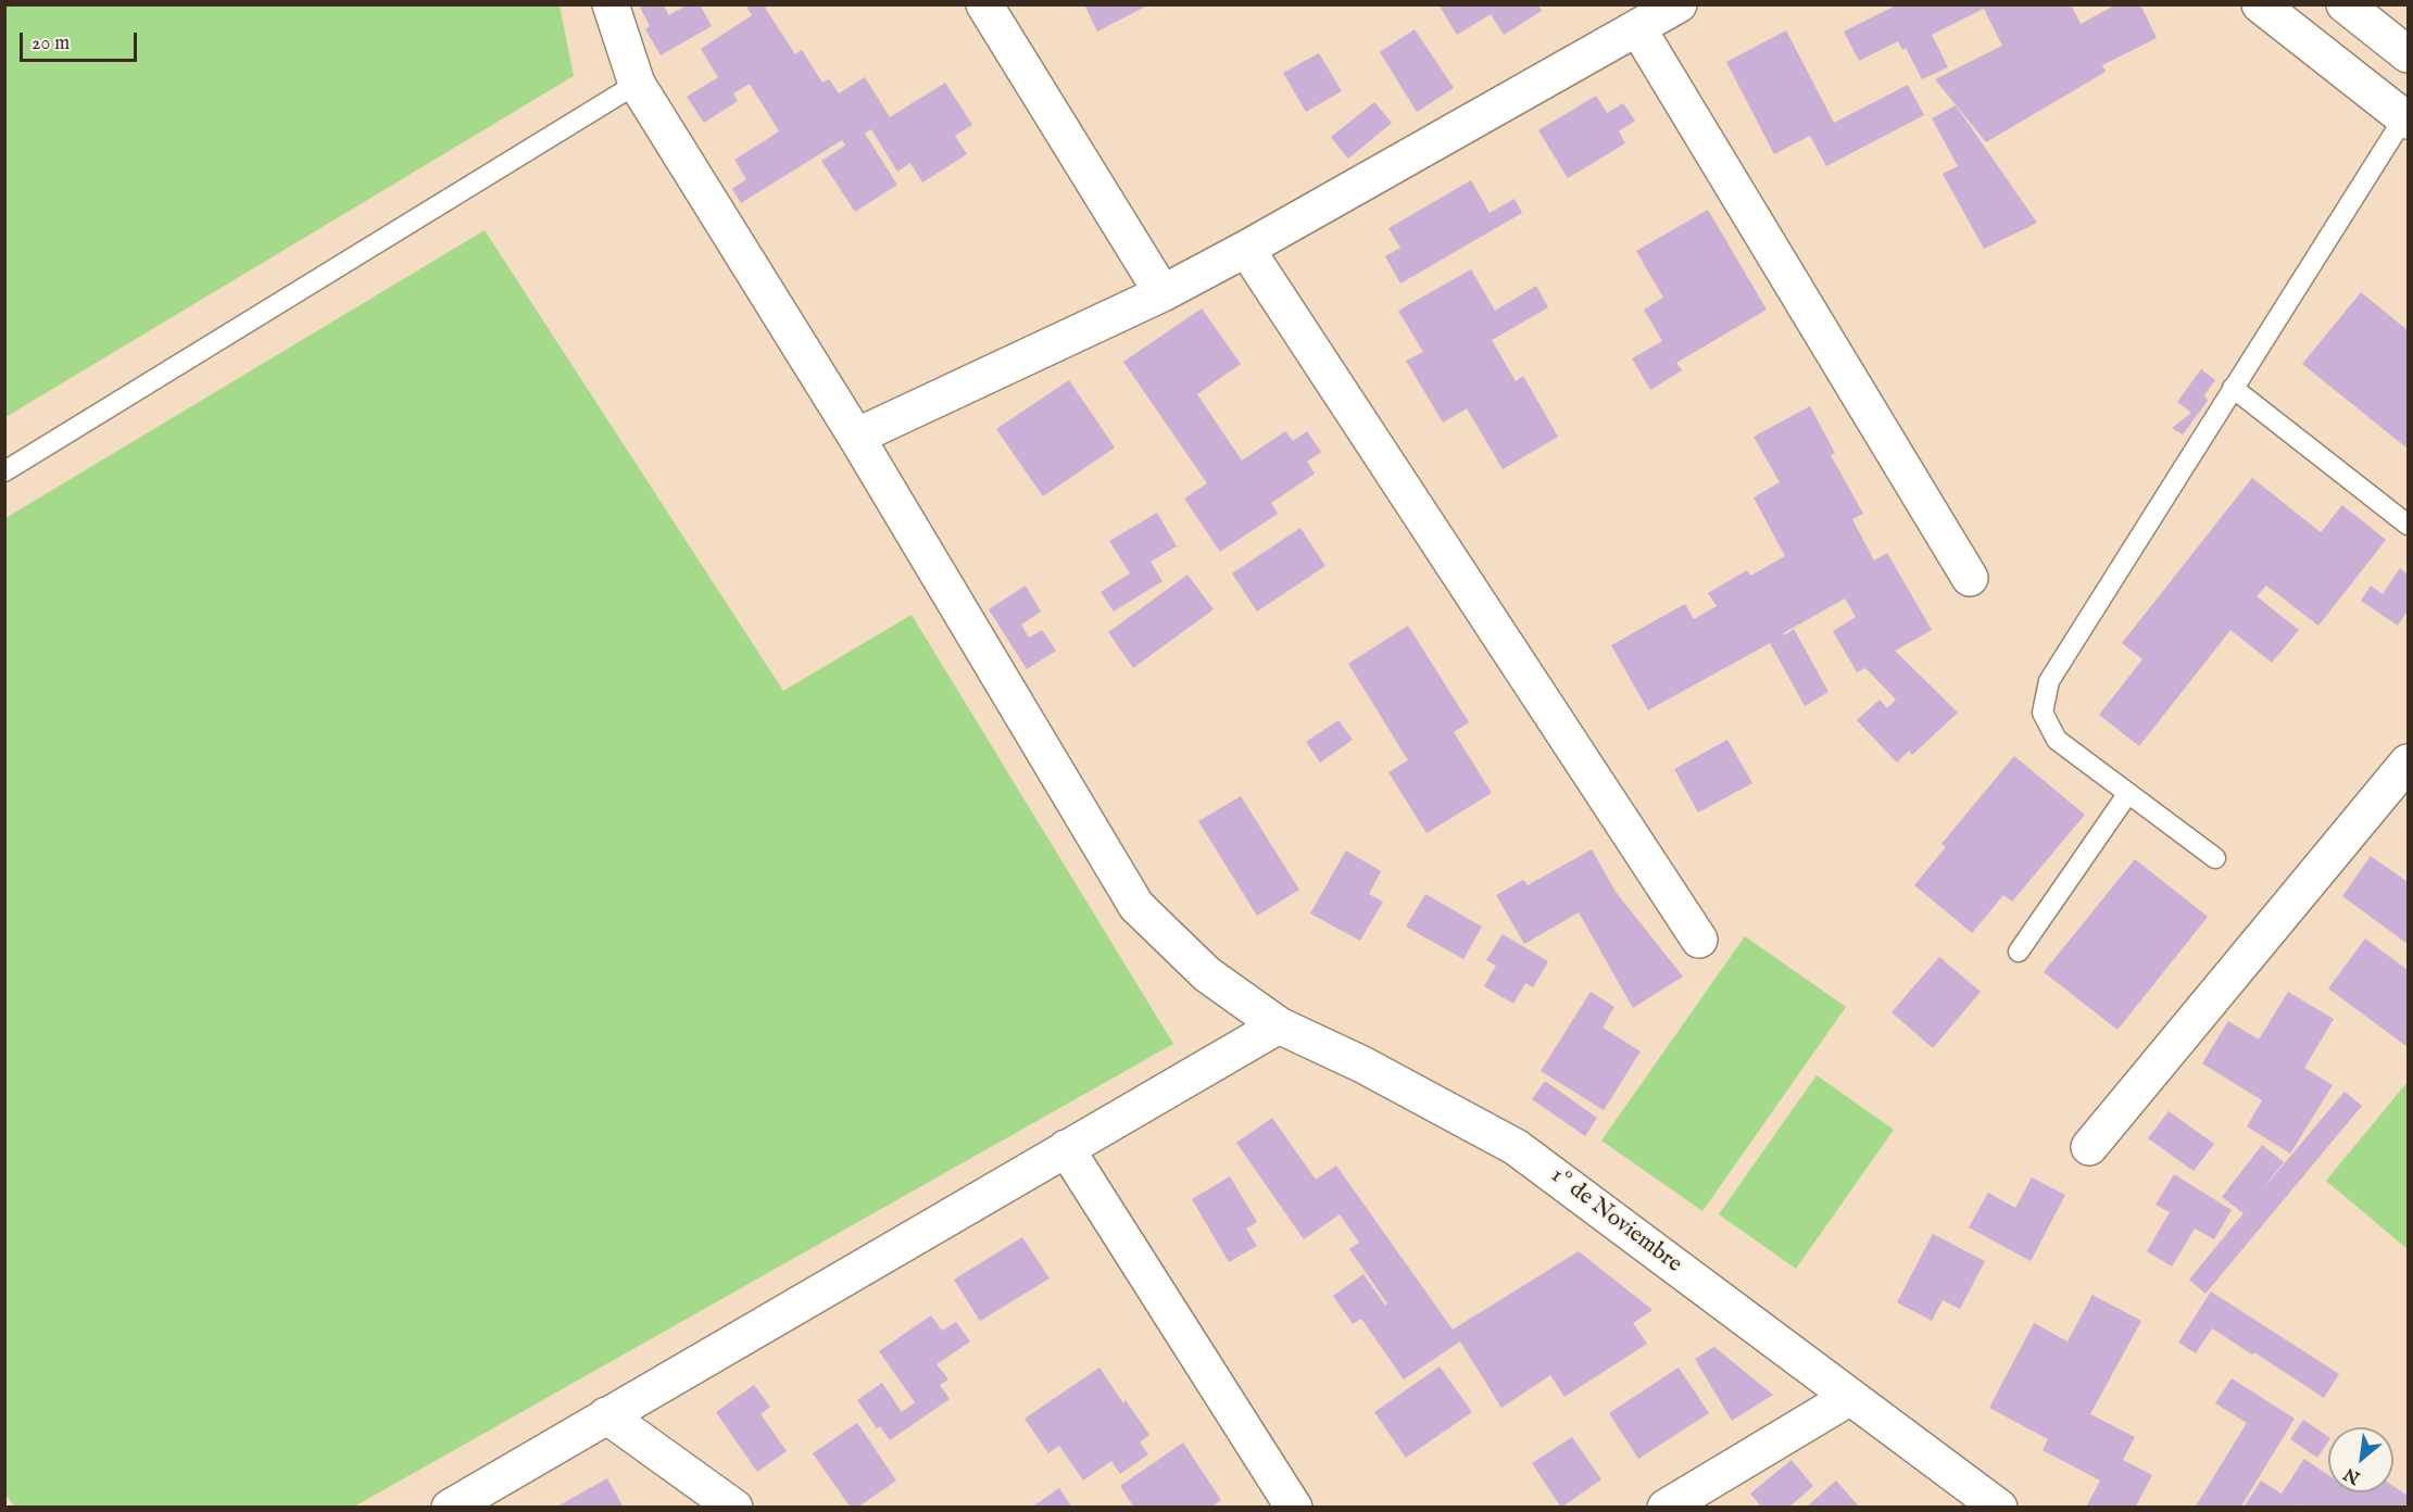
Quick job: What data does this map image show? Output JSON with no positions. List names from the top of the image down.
{
  "streets": {
    "main road": ["1º de Noviembre"]
  },
  "scale_bar": "20 m",
  "north": "bottom left"
}
